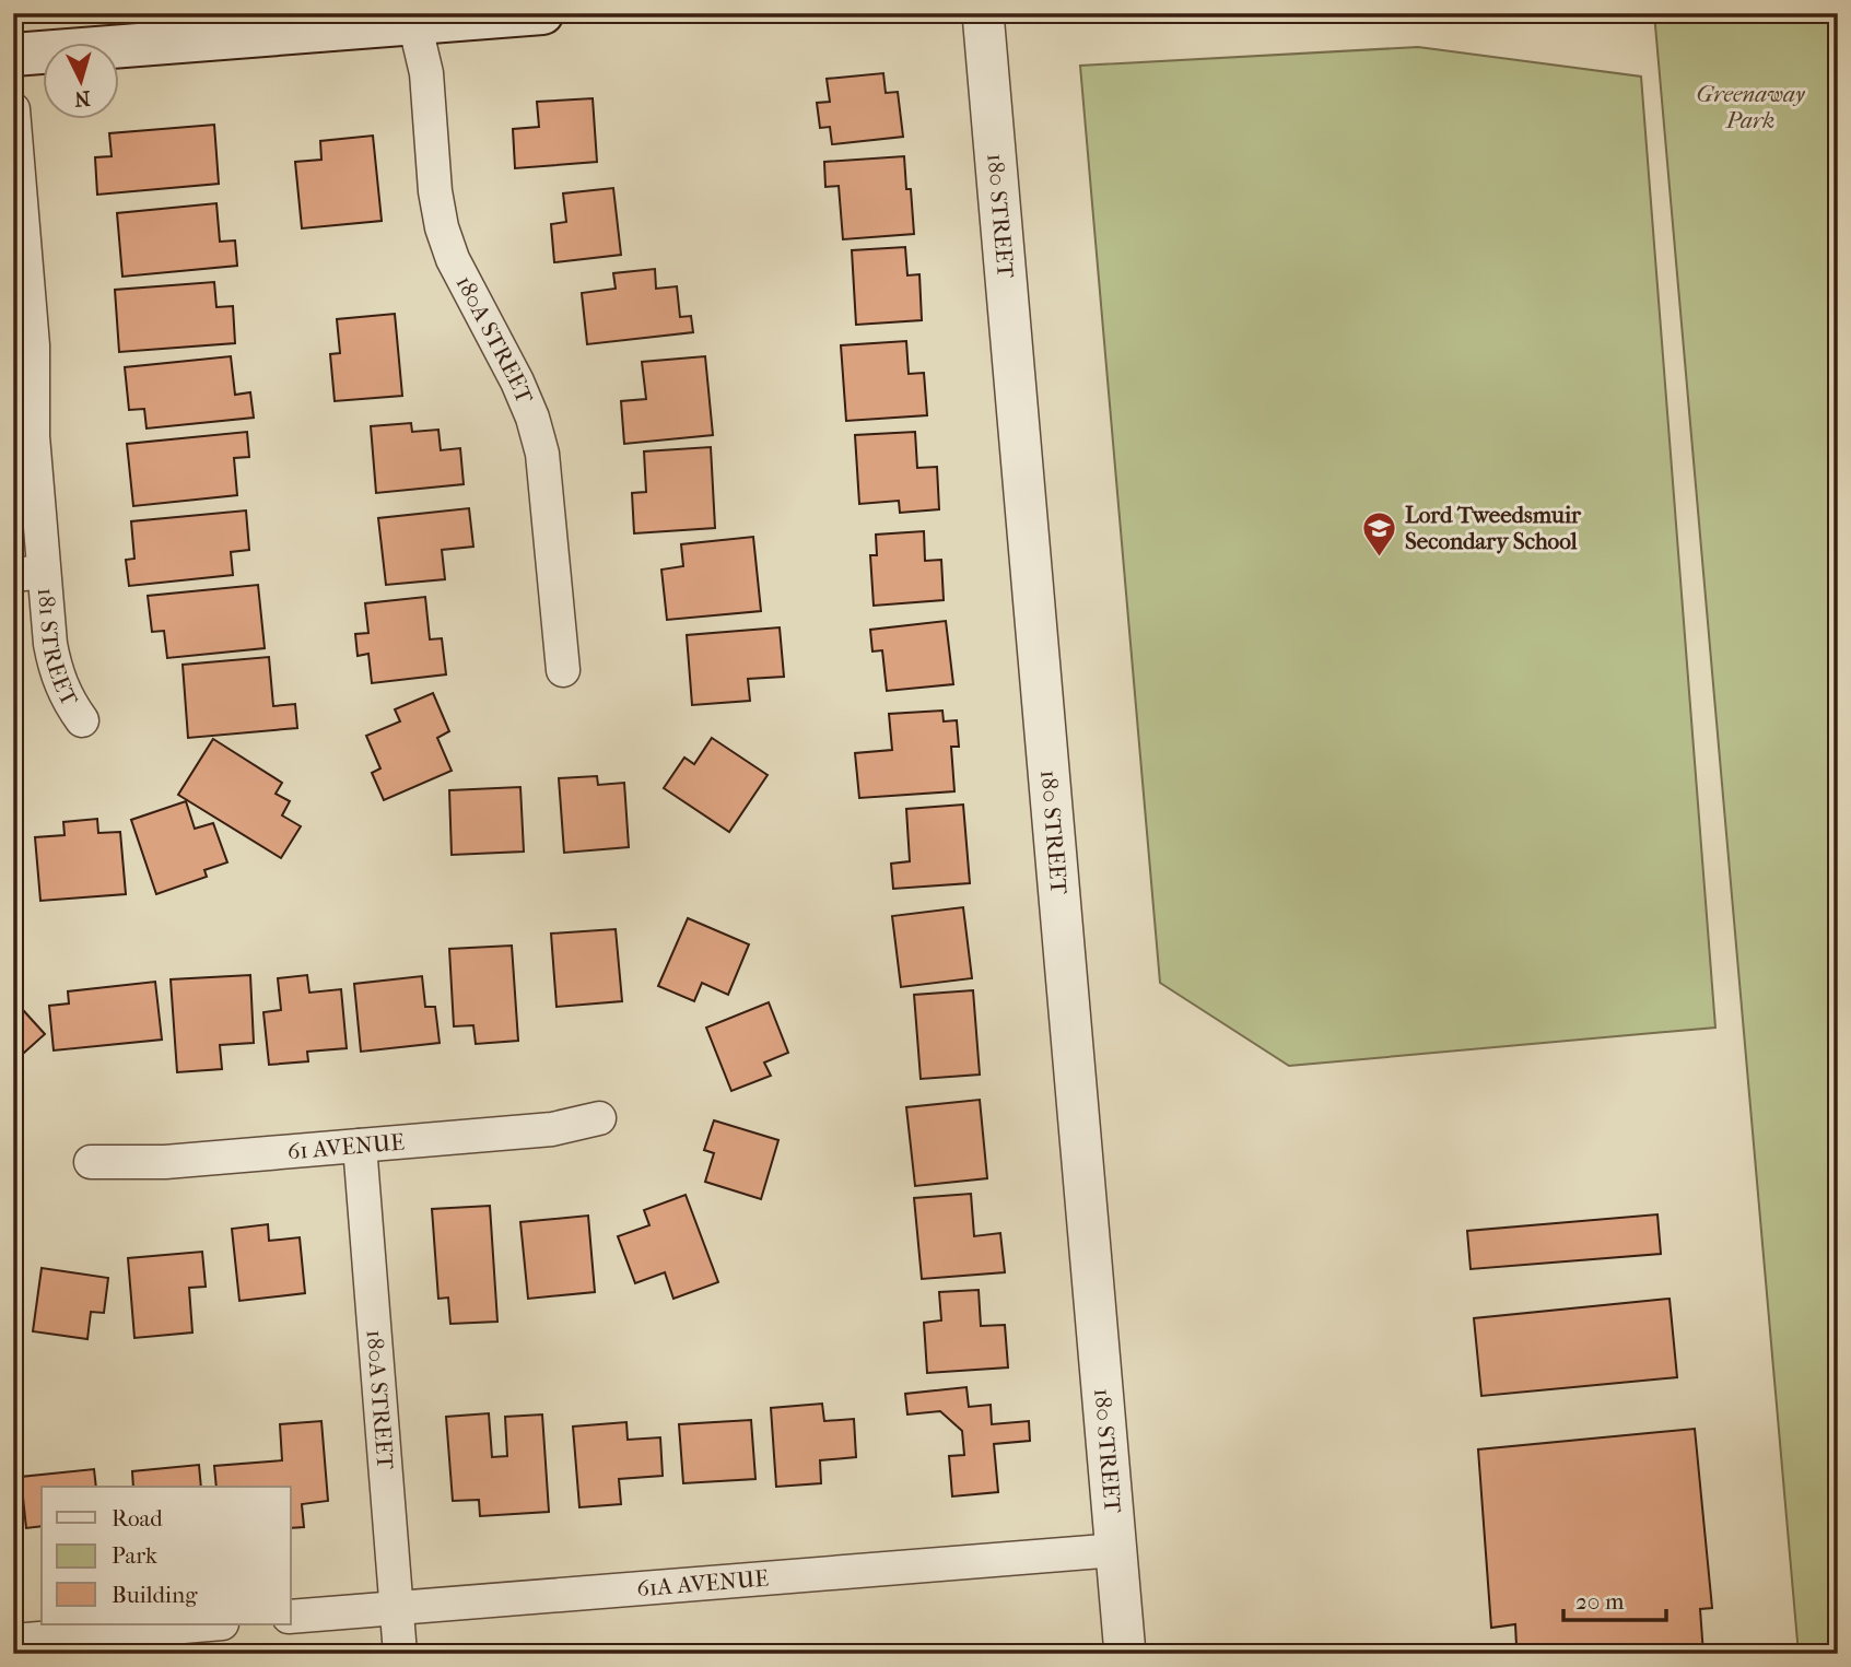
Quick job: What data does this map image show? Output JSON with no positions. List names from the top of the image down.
{
  "streets": {
    "street": [
      "180 STREET",
      "180A STREET",
      "181 STREET",
      "61 AVENUE",
      "61A AVENUE"
    ]
  },
  "crossings": [
    ["180 STREET", "61A AVENUE"],
    ["180A STREET", "61 AVENUE"],
    ["180A STREET", "61A AVENUE"]
  ],
  "parks": ["Greenaway Park"],
  "places": {
    "school or university": ["Lord Tweedsmuir Secondary School"]
  },
  "legend": ["Road", "Park", "Building"],
  "scale_bar": "20 m",
  "north": "bottom"
}
